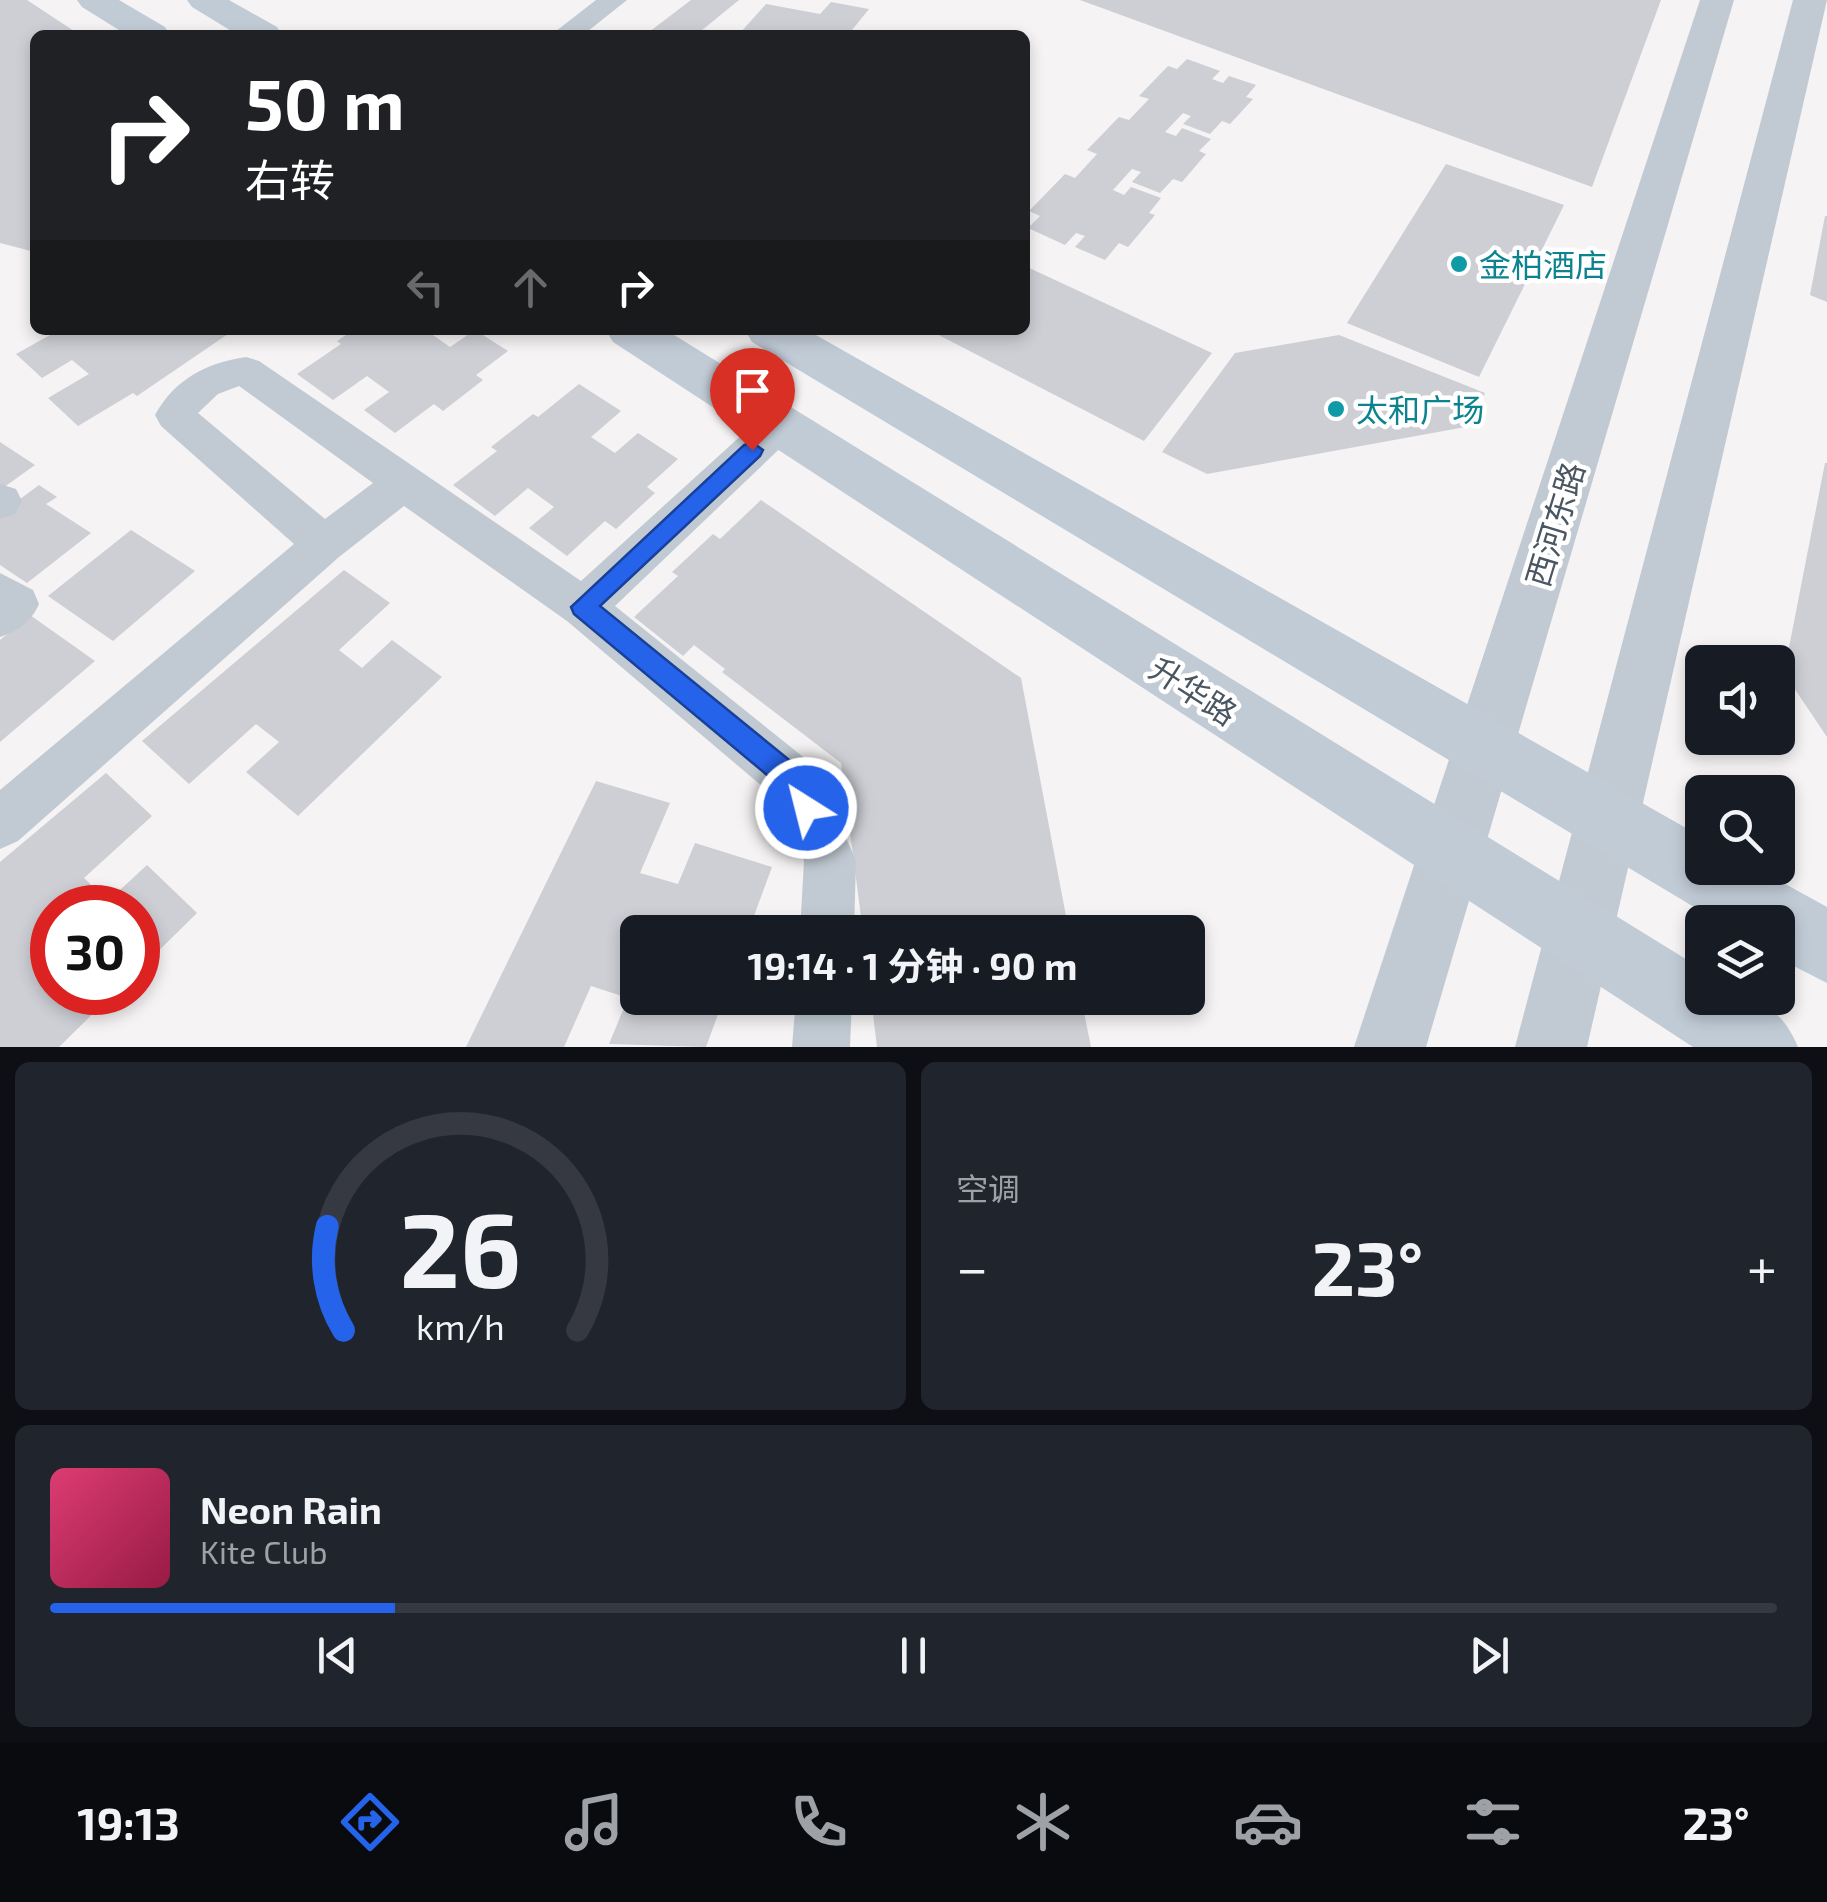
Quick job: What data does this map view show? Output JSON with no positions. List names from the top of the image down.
{
  "streets": {
    "main road": ["升华路"],
    "street": ["西河东路"]
  },
  "crossings": [
    ["西河东路", "升华路"]
  ],
  "places": ["金柏酒店", "太和广场"],
  "page": {
    "turn": ["50 m", "右转"],
    "limit": "30",
    "trip": "19:14 · 1 分钟 · 90 m",
    "tile": "空调",
    "heat": ["−", "23°", "+"],
    "song": ["Neon Rain", "Kite Club"],
    "tabs": ["19:13", "23°"],
    "gauge": ["26", "km/h"]
  }
}
